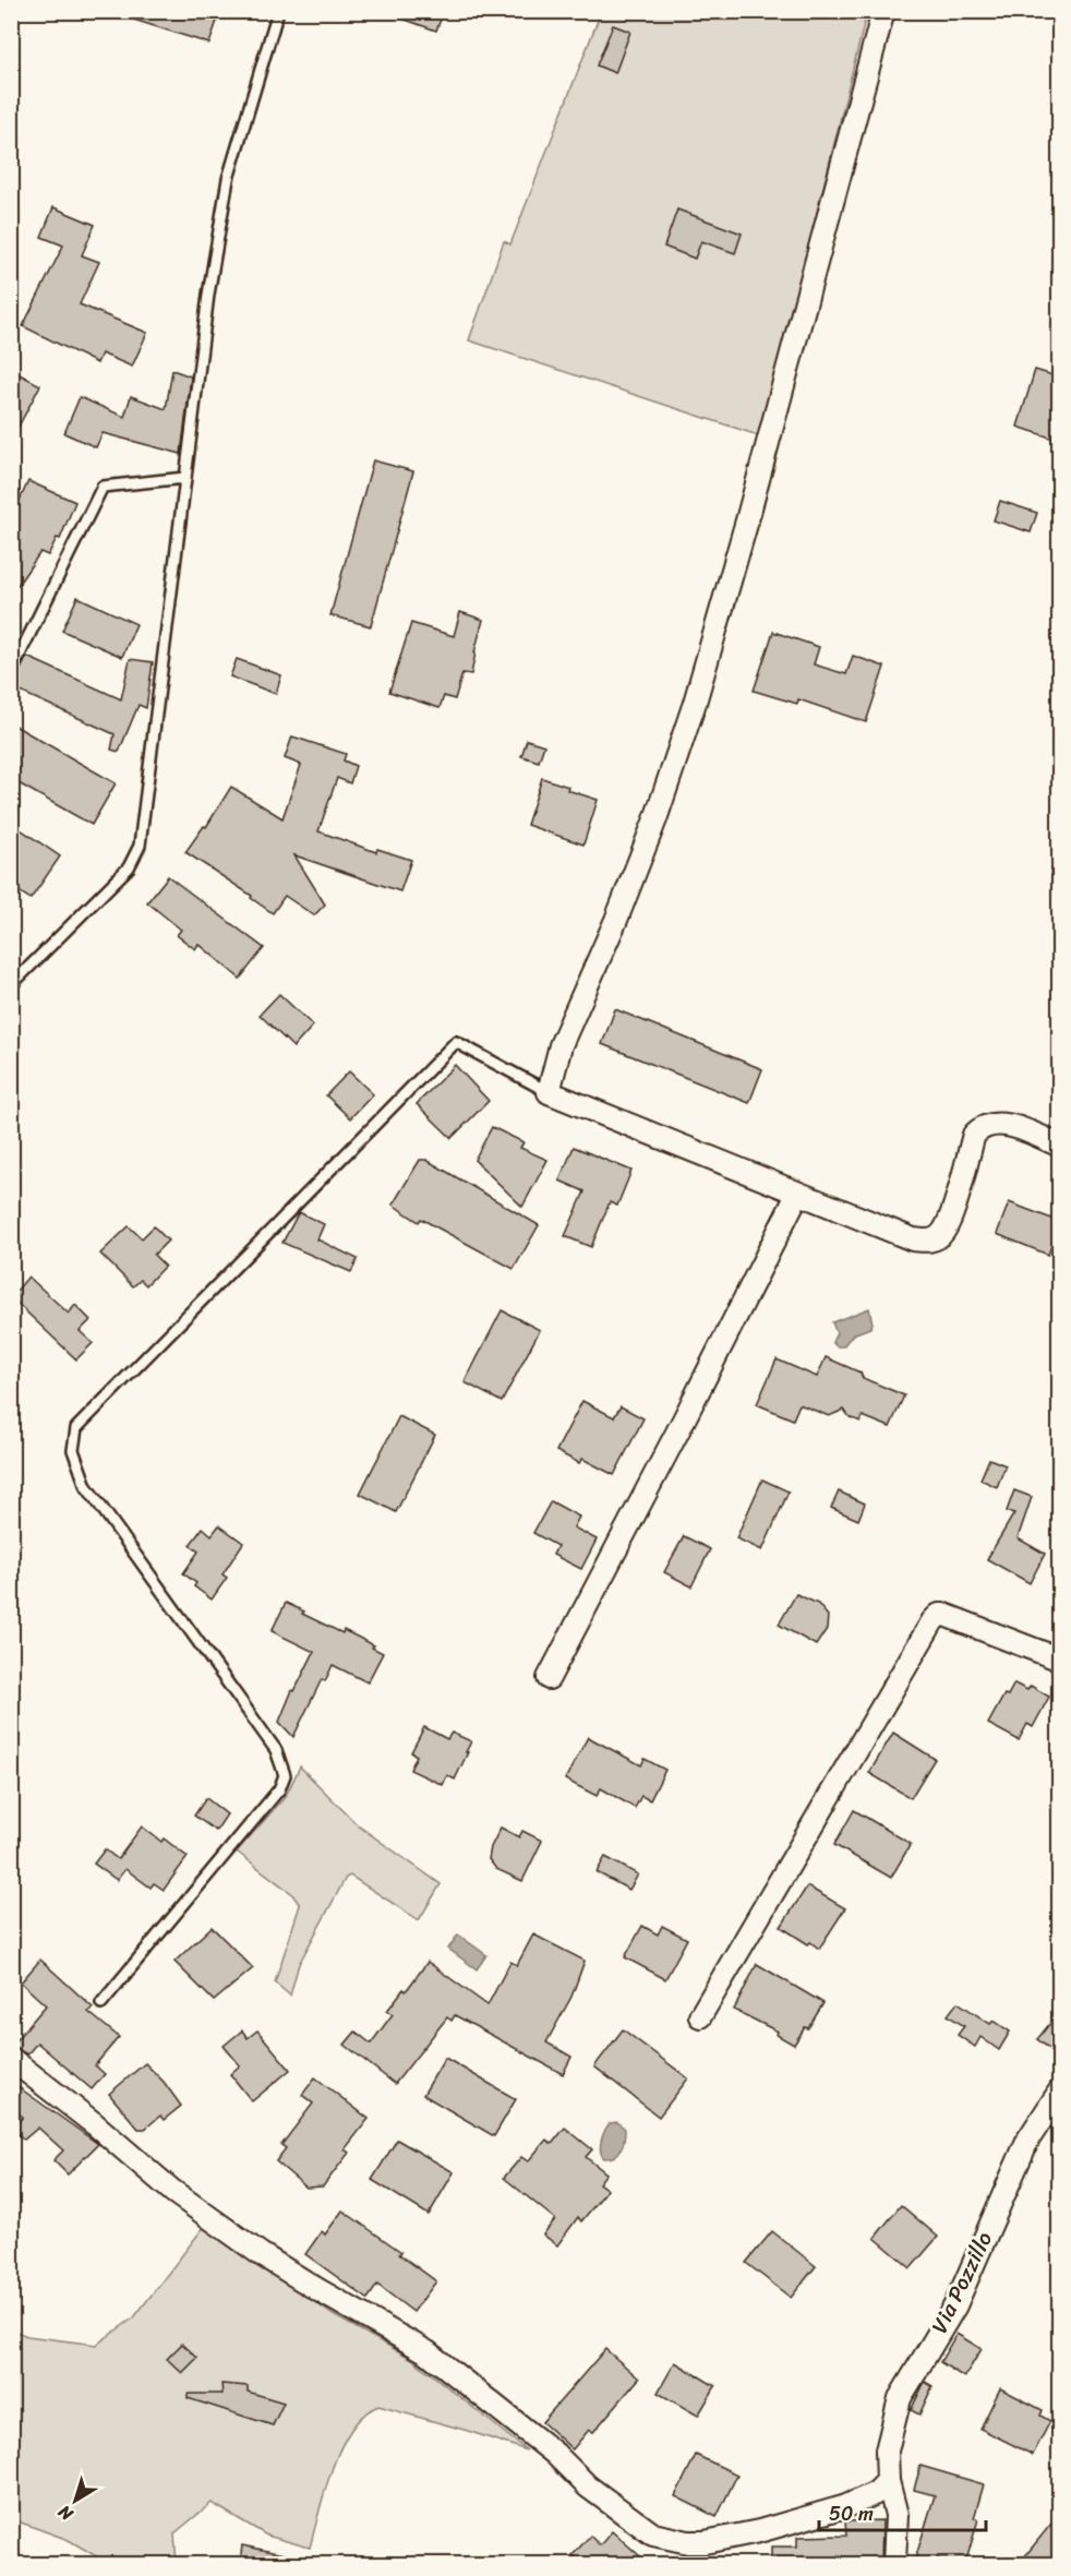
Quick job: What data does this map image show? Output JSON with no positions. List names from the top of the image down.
{
  "streets": {
    "street": ["Via Pozzillo"]
  },
  "scale_bar": "50 m",
  "north": "bottom left"
}
